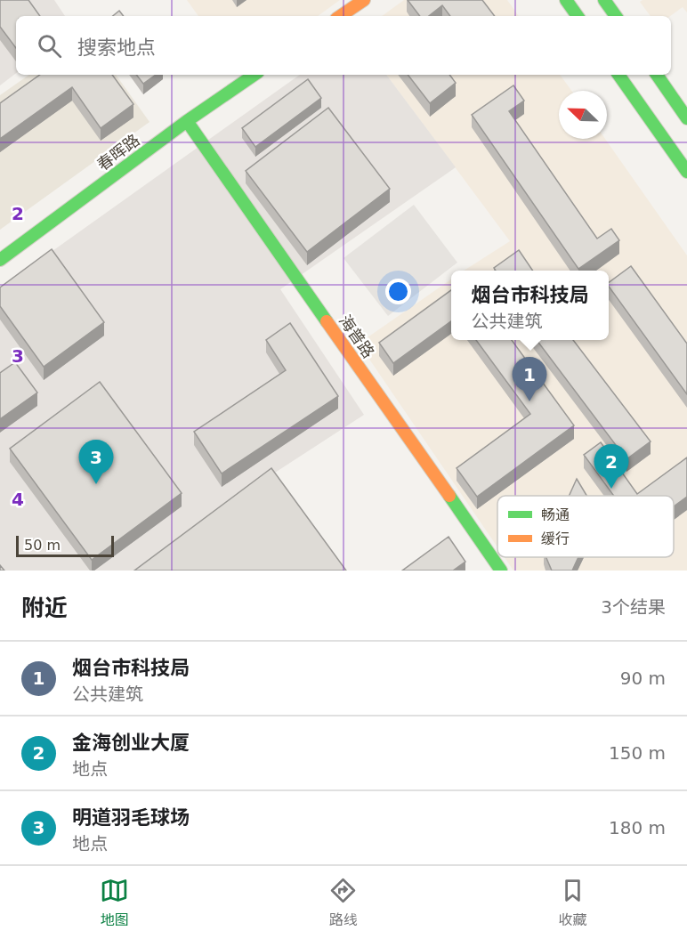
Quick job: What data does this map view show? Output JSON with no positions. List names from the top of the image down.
{
  "streets": {
    "street": ["春晖路", "海普路"]
  },
  "crossings": [
    ["春晖路", "海普路"]
  ],
  "legend": ["畅通", "缓行"],
  "scale_bar": "50 m",
  "north": "top left",
  "page": {
    "search": "搜索地点",
    "popup": ["烟台市科技局", "公共建筑"],
    "pins": ["1", "3", "2"],
    "scale": "50 m",
    "heading": ["附近", "3个结果"],
    "list": [
      {
        "mark": "1",
        "name": "烟台市科技局",
        "note": "公共建筑",
        "value": "90 m"
      },
      {
        "mark": "2",
        "name": "金海创业大厦",
        "note": "地点",
        "value": "150 m"
      },
      {
        "mark": "3",
        "name": "明道羽毛球场",
        "note": "地点",
        "value": "180 m"
      }
    ],
    "nav": ["地图", "路线", "收藏"]
  },
  "grid": {
    "rows": ["2", "3", "4"]
  }
}
